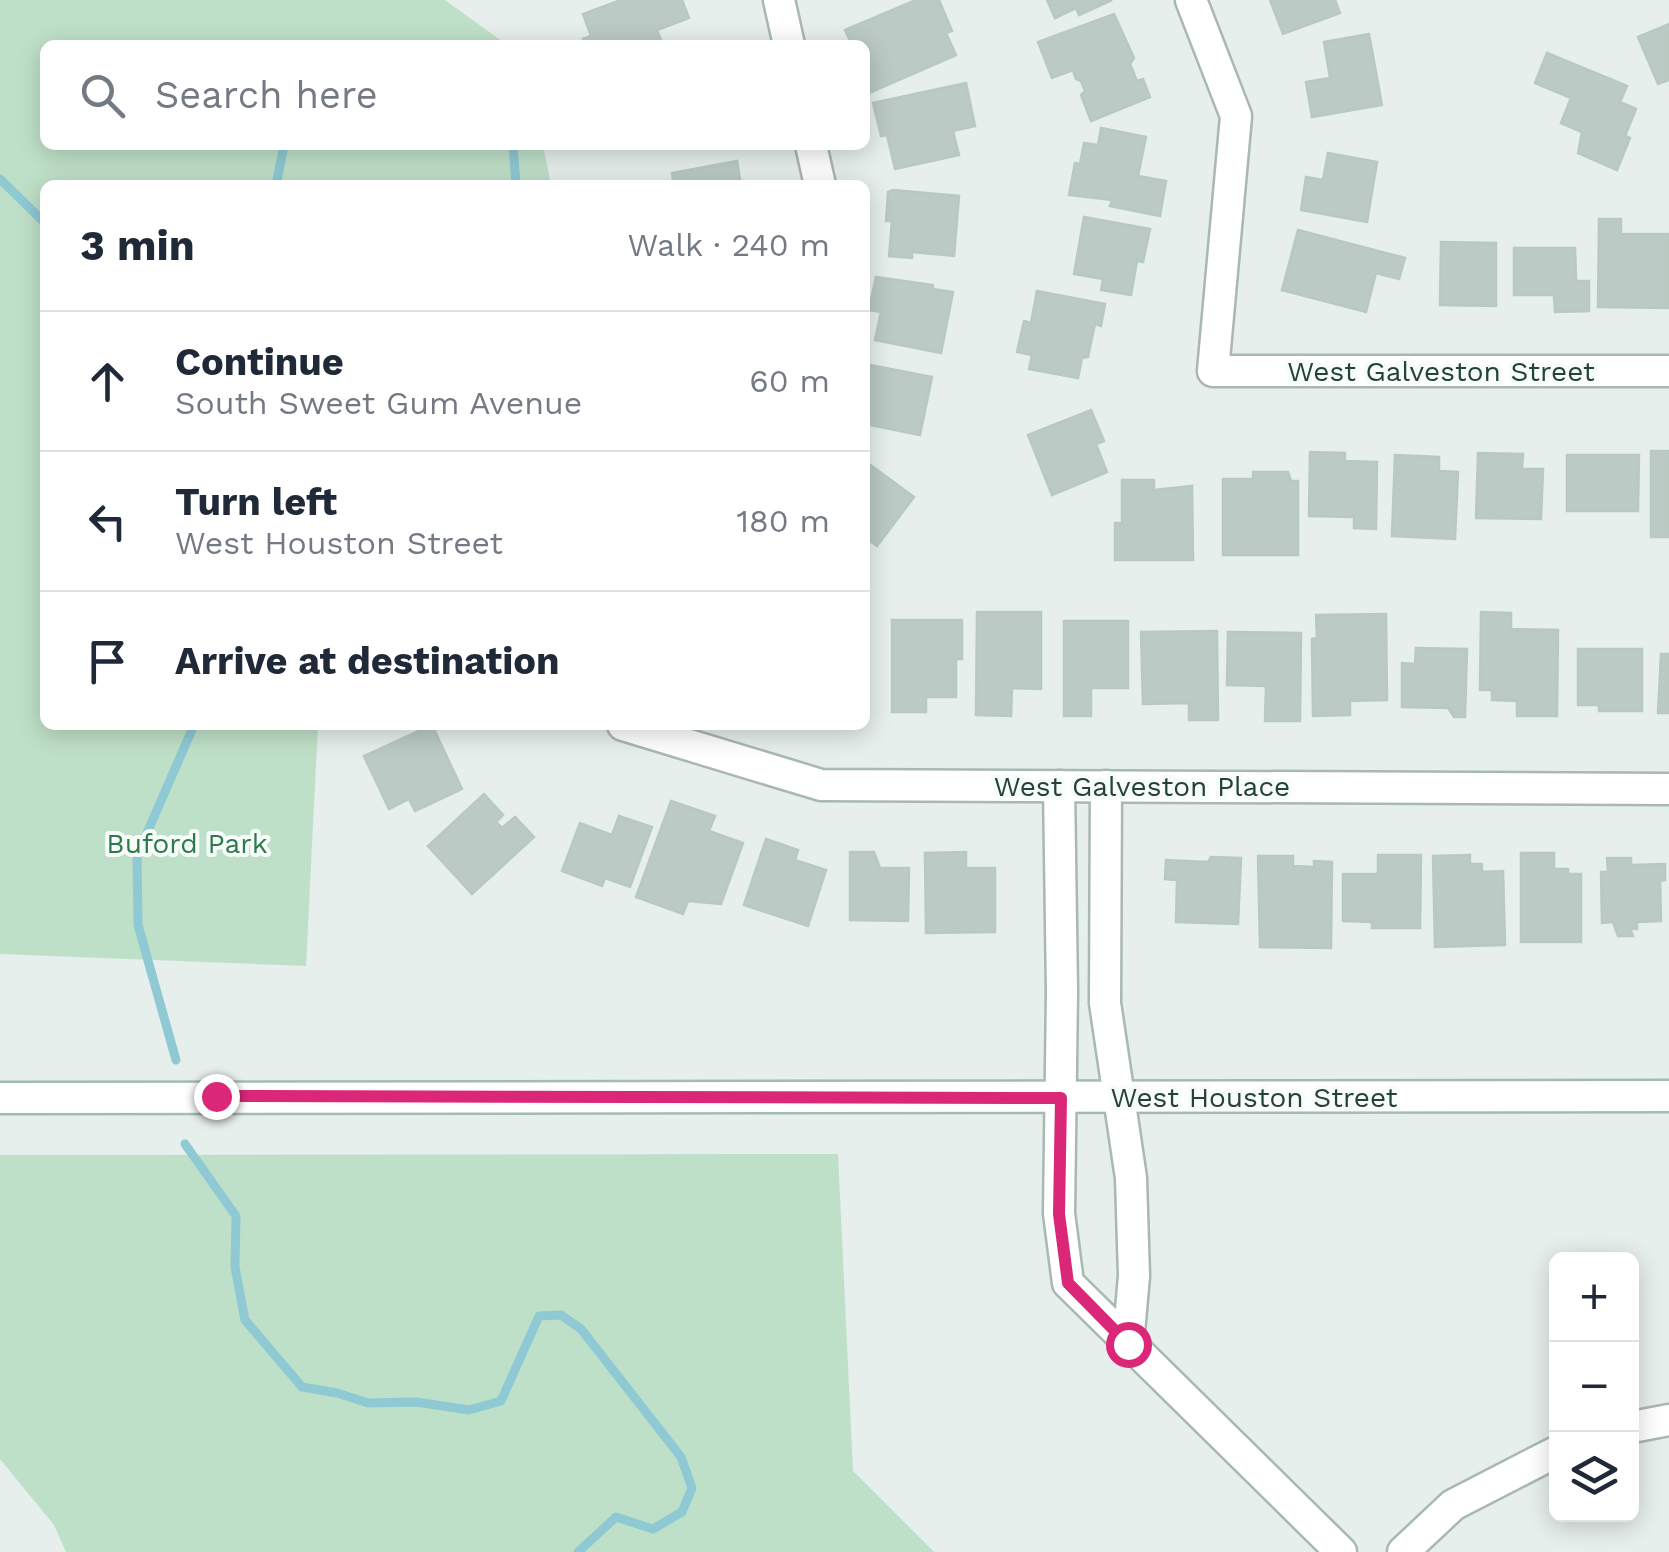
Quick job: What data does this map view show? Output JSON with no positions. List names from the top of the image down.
{
  "streets": {
    "street": ["West Galveston Street", "West Galveston Place", "West Houston Street"]
  },
  "parks": ["Buford Park"],
  "page": {
    "search": "Search here",
    "heading": ["3 min", "Walk · 240 m"],
    "list": [
      ["Continue", "South Sweet Gum Avenue", "60 m"],
      ["Turn left", "West Houston Street", "180 m"],
      "Arrive at destination"
    ],
    "map_buttons": ["+", "−"]
  }
}
